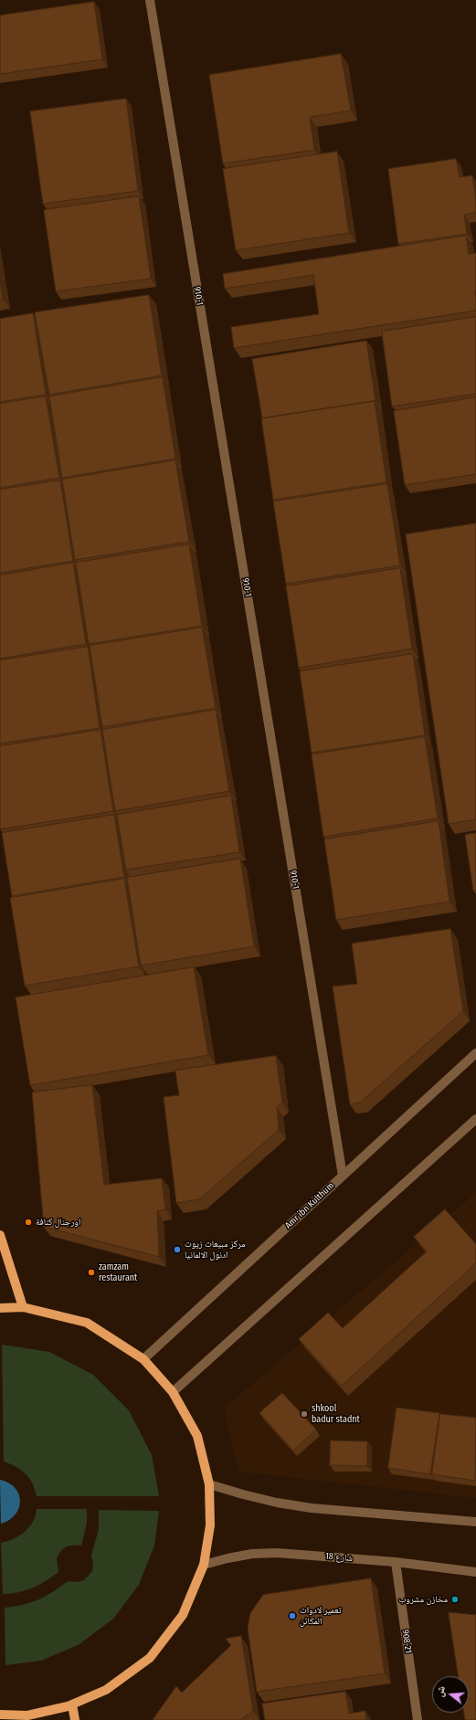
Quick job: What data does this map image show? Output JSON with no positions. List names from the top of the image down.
{
  "streets": {
    "street": [
      "910-1",
      "Amr ibn Kulthum",
      "شارع 18",
      "908-21"
    ]
  },
  "crossings": [
    ["910-1", "Amr ibn Kulthum"],
    ["شارع 18", "908-21"]
  ],
  "places": [
    "اورجنال كنافة",
    "مركز مبيعات زيوت ادنول الالمانيا",
    "zamzam restaurant",
    "shkool badur stadnt",
    "مخازن مشروب",
    "تعمير لادوات المكائن"
  ],
  "north": "left"
}
